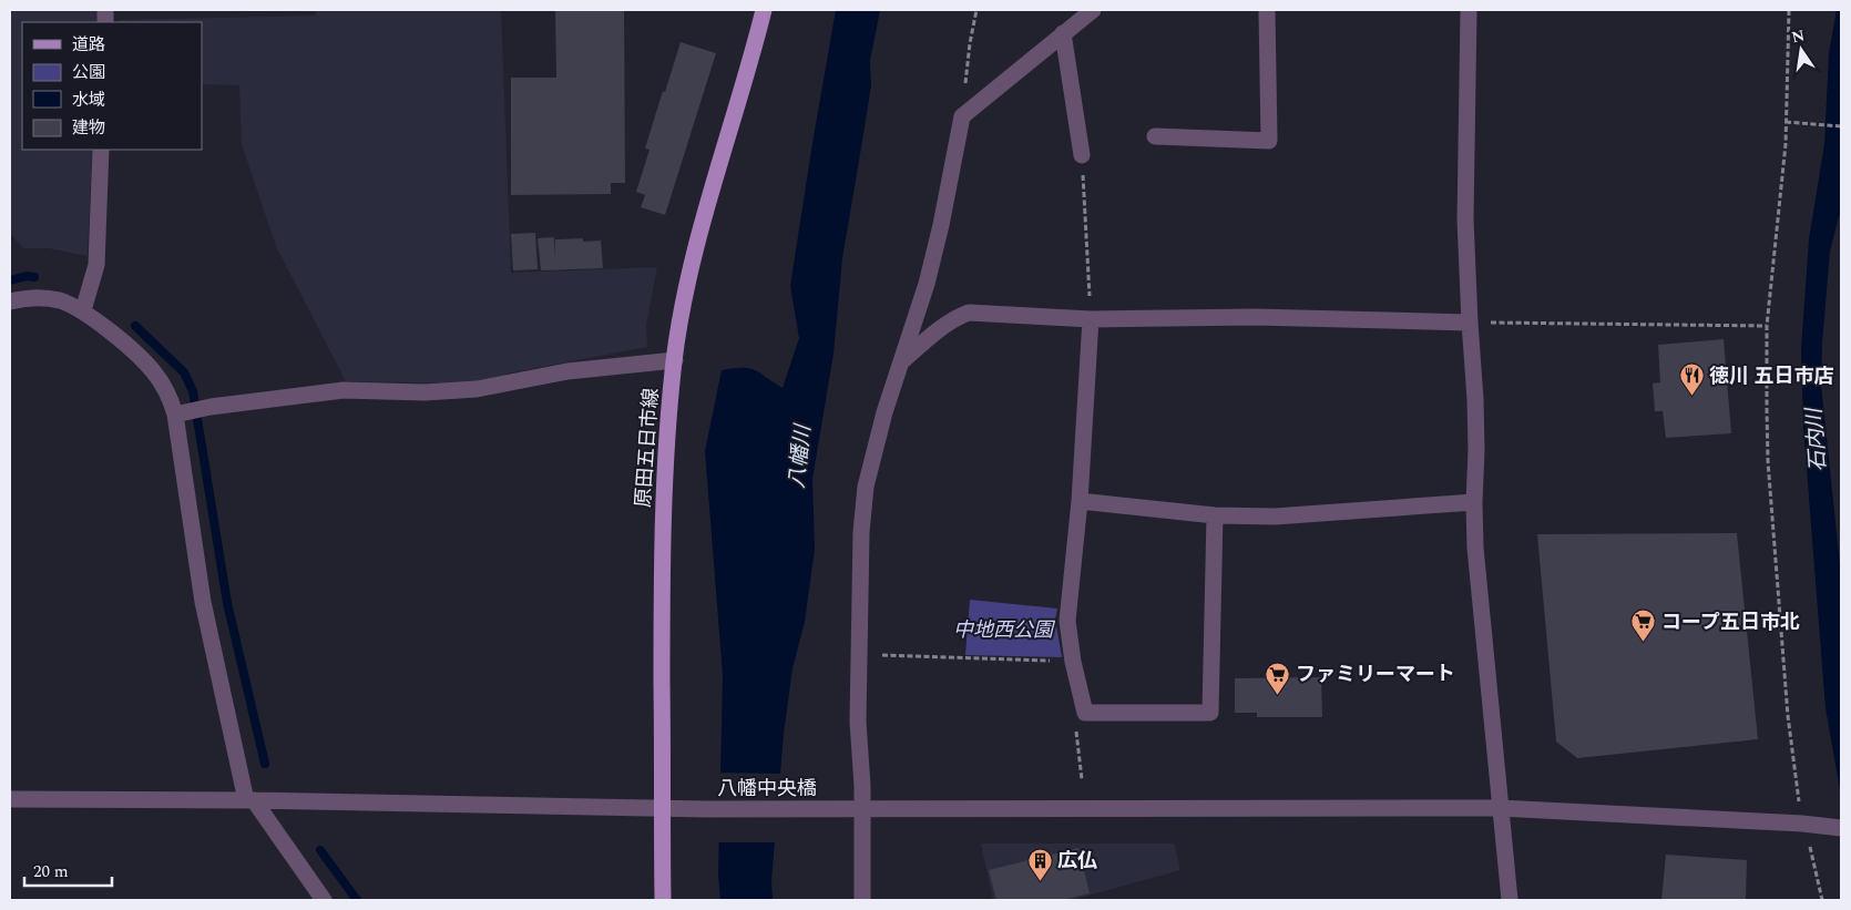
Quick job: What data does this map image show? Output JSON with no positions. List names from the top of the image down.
{
  "streets": {
    "main road": ["原田五日市線"],
    "street": ["八幡中央橋"]
  },
  "crossings": [
    ["原田五日市線", "八幡中央橋"]
  ],
  "water": ["石内川", "八幡川"],
  "parks": ["中地西公園"],
  "places": {
    "restaurant": ["徳川 五日市店"],
    "supermarket": ["コープ五日市北", "ファミリーマート"],
    "building": ["広仏"]
  },
  "legend": [
    "道路",
    "公園",
    "水域",
    "建物"
  ],
  "scale_bar": "20 m",
  "north": "top"
}
